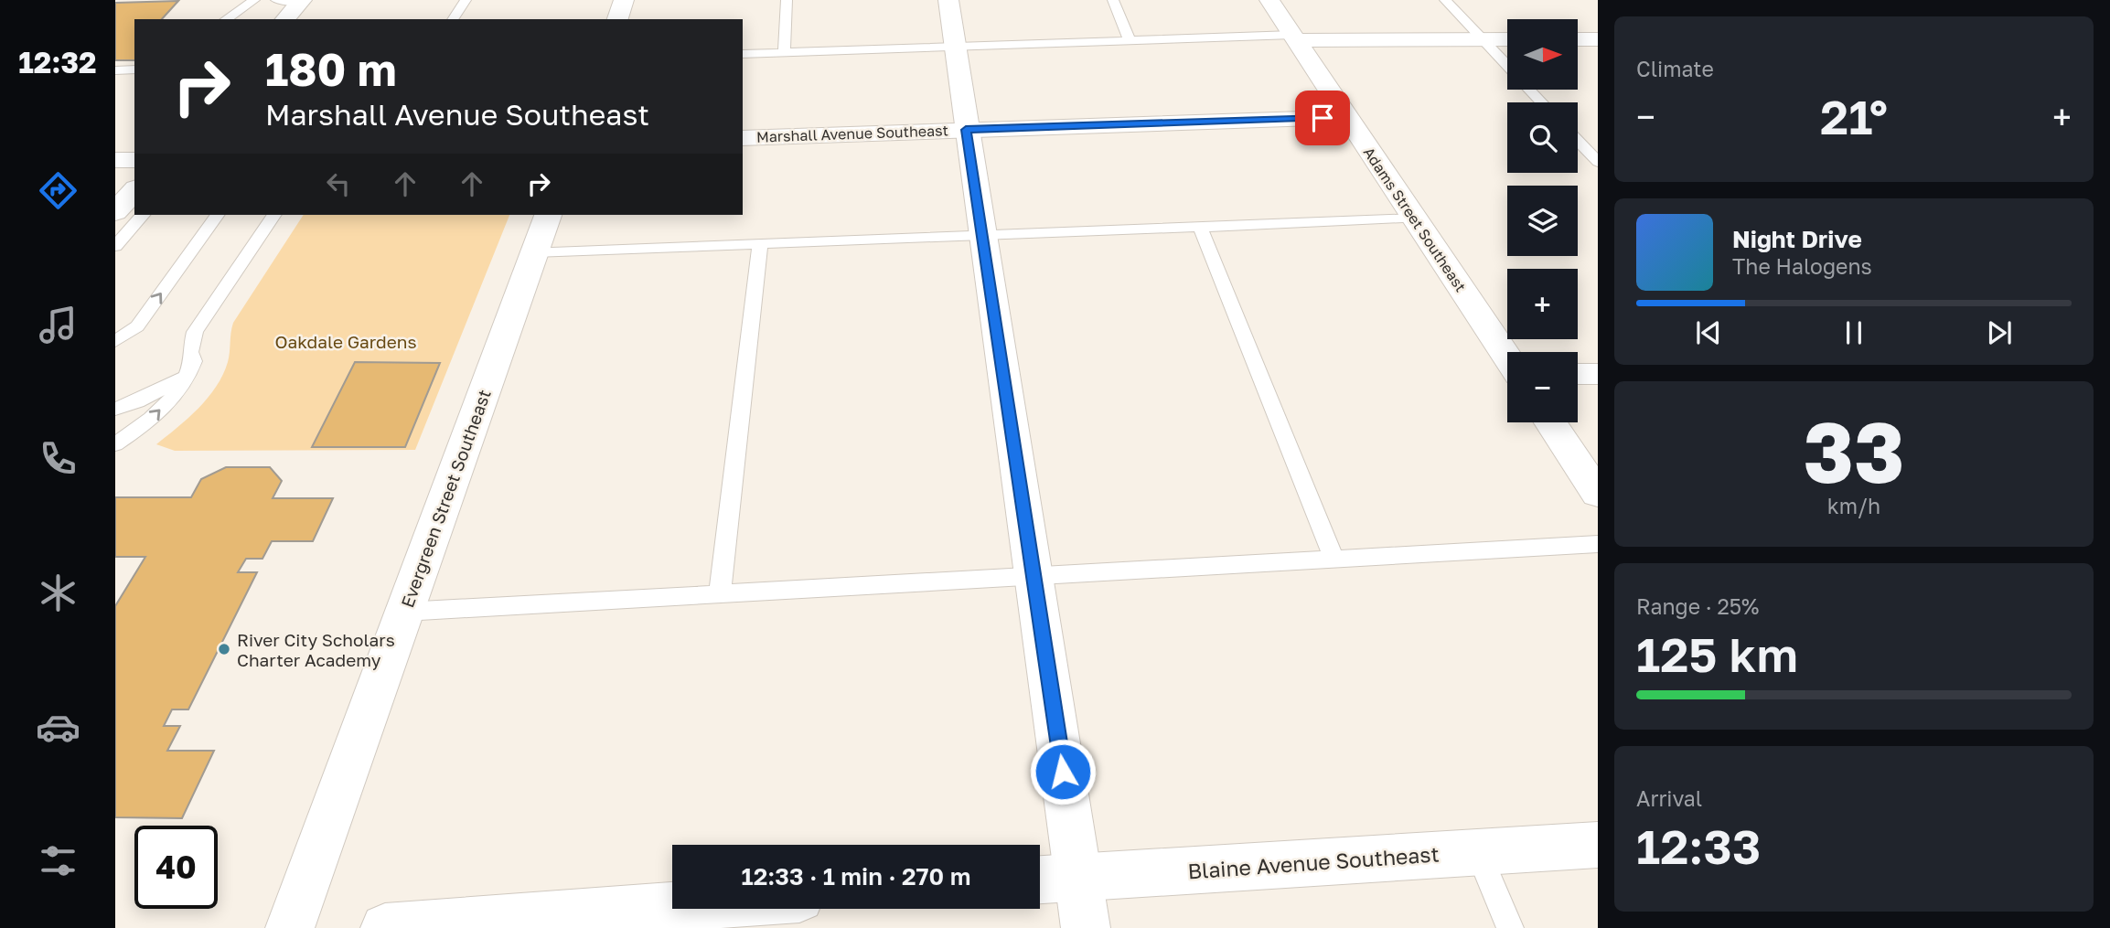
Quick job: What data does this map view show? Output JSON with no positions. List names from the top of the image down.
{
  "streets": {
    "street": [
      "Marshall Avenue Southeast",
      "Adams Street Southeast",
      "Evergreen Street Southeast",
      "Blaine Avenue Southeast"
    ]
  },
  "crossings": [
    ["Marshall Avenue Southeast", "Adams Street Southeast"]
  ],
  "parks": ["Oakdale Gardens"],
  "places": ["River City Scholars Charter Academy"],
  "north": "right",
  "page": {
    "tabs": "12:32",
    "tile": [
      "Climate",
      ["33", "km/h"],
      ["Range · 25%", "125 km"],
      ["Arrival", "12:33"]
    ],
    "map_buttons": ["+", "−"],
    "turn": ["180 m", "Marshall Avenue Southeast"],
    "heat": ["−", "21°", "+"],
    "song": ["Night Drive", "The Halogens"],
    "limit": "40",
    "trip": "12:33 · 1 min · 270 m"
  }
}
